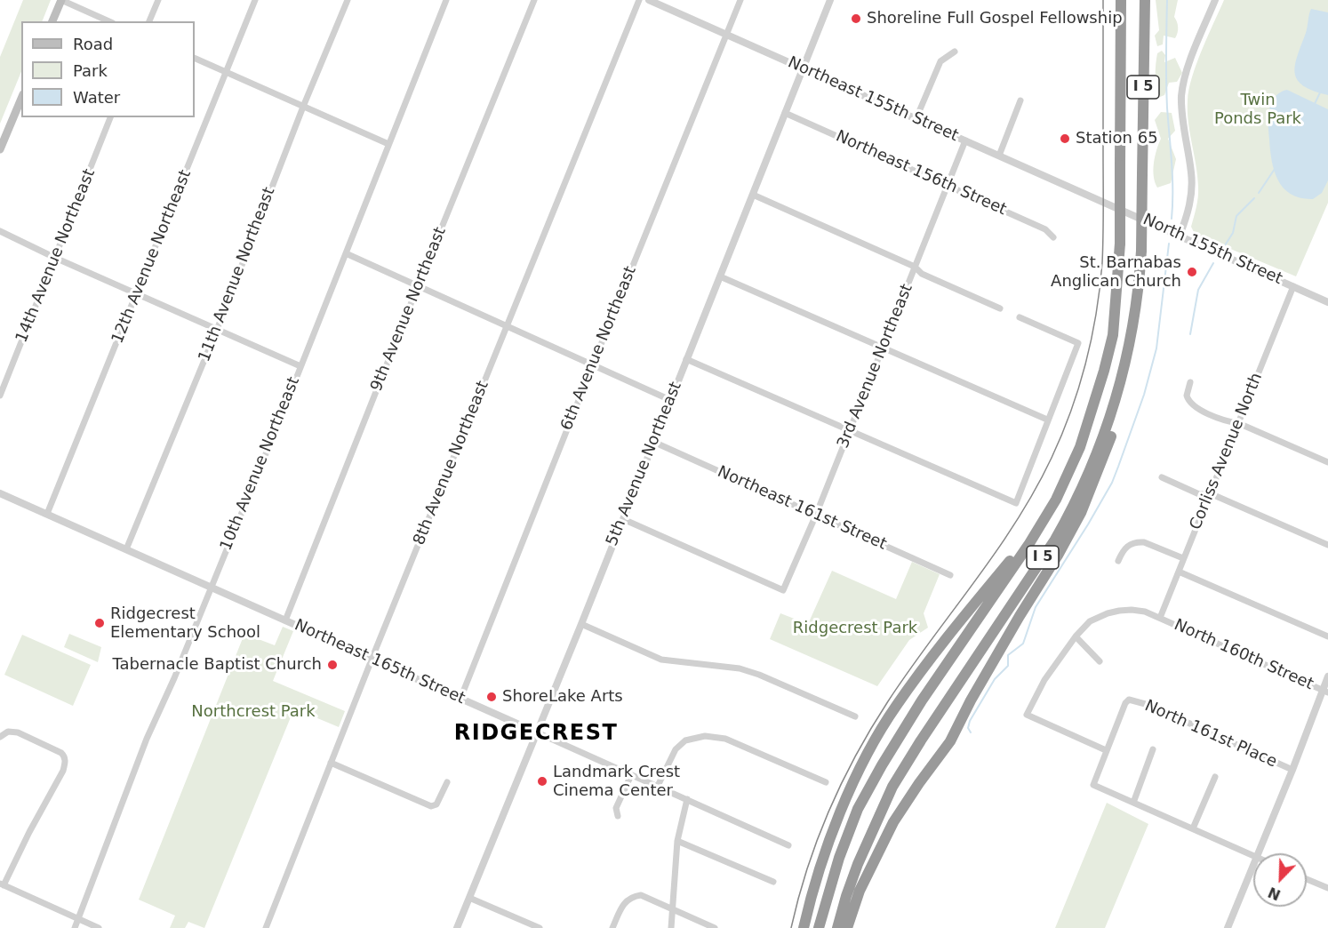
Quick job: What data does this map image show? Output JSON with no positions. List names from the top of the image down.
{
  "streets": {
    "highway": ["I 5"],
    "street": [
      "Northeast 155th Street",
      "Northeast 156th Street",
      "North 155th Street",
      "14th Avenue Northeast",
      "12th Avenue Northeast",
      "11th Avenue Northeast",
      "9th Avenue Northeast",
      "6th Avenue Northeast",
      "3rd Avenue Northeast",
      "Corliss Avenue North",
      "8th Avenue Northeast",
      "10th Avenue Northeast",
      "5th Avenue Northeast",
      "Northeast 161st Street",
      "North 160th Street",
      "Northeast 165th Street",
      "North 161st Place"
    ]
  },
  "crossings": [
    ["Northeast 155th Street", "North 155th Street"],
    ["Northeast 155th Street", "6th Avenue Northeast"],
    ["Northeast 155th Street", "3rd Avenue Northeast"],
    ["Northeast 155th Street", "5th Avenue Northeast"],
    ["Northeast 156th Street", "3rd Avenue Northeast"],
    ["Northeast 156th Street", "5th Avenue Northeast"],
    ["North 155th Street", "Corliss Avenue North"],
    ["12th Avenue Northeast", "Northeast 165th Street"],
    ["11th Avenue Northeast", "Northeast 165th Street"],
    ["9th Avenue Northeast", "Northeast 165th Street"],
    ["6th Avenue Northeast", "Northeast 165th Street"],
    ["3rd Avenue Northeast", "5th Avenue Northeast"],
    ["3rd Avenue Northeast", "Northeast 161st Street"],
    ["Corliss Avenue North", "North 160th Street"],
    ["8th Avenue Northeast", "Northeast 165th Street"],
    ["10th Avenue Northeast", "Northeast 165th Street"],
    ["5th Avenue Northeast", "Northeast 161st Street"],
    ["5th Avenue Northeast", "Northeast 165th Street"],
    ["North 160th Street", "North 161st Place"]
  ],
  "districts": ["RIDGECREST"],
  "parks": ["Twin Ponds Park", "Ridgecrest Park", "Northcrest Park"],
  "places": [
    "Shoreline Full Gospel Fellowship",
    "Station 65",
    "St. Barnabas Anglican Church",
    "Ridgecrest Elementary School",
    "Tabernacle Baptist Church",
    "ShoreLake Arts",
    "Landmark Crest Cinema Center"
  ],
  "legend": ["Road", "Park", "Water"],
  "north": "bottom left"
}
